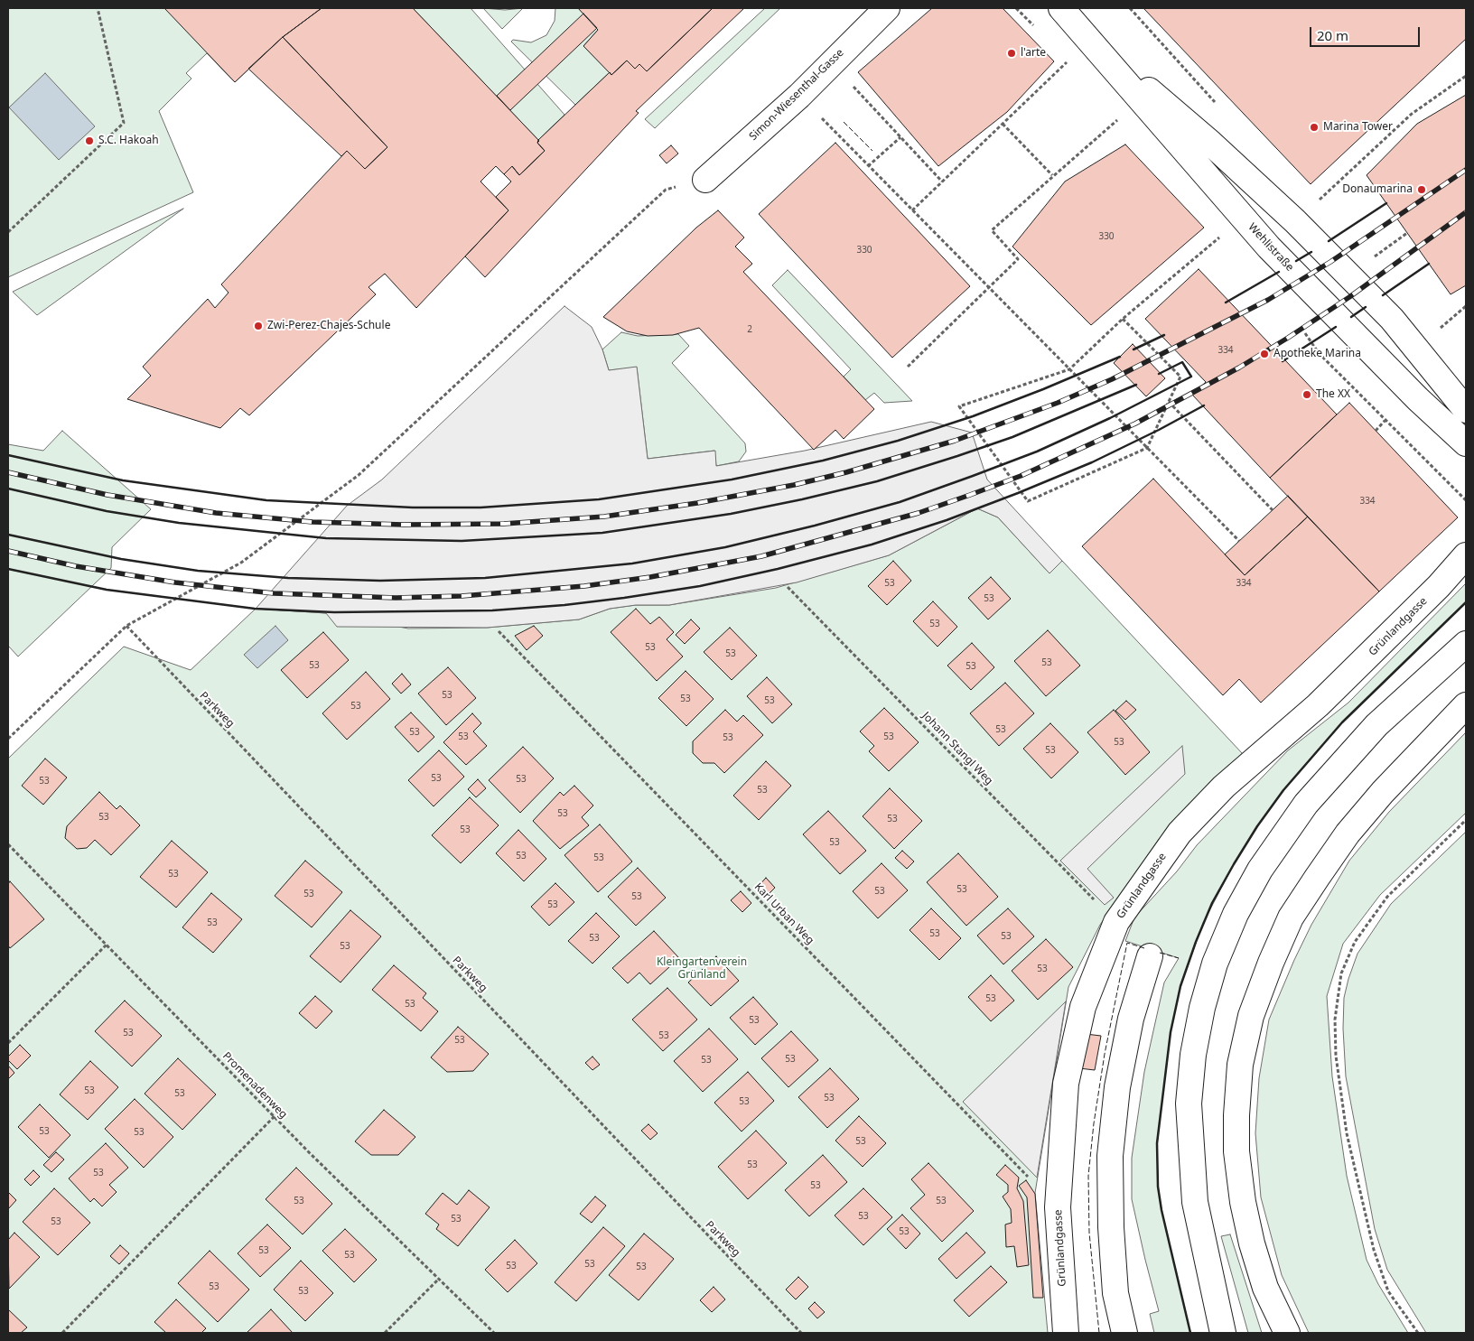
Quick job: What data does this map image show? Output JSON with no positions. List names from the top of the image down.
{
  "streets": {
    "main road": ["Simon-Wiesenthal-Gasse", "Wehlistraße", "Grünlandgasse"],
    "path": [
      "Parkweg",
      "Johann Stangl Weg",
      "Karl Urban Weg",
      "Promenadenweg"
    ]
  },
  "crossings": [
    ["Grünlandgasse", "Johann Stangl Weg"],
    ["Grünlandgasse", "Karl Urban Weg"]
  ],
  "parks": ["Kleingartenverein Grünland"],
  "places": [
    "l'arte",
    "Marina Tower",
    "S.C. Hakoah",
    "Donaumarina",
    "Zwi-Perez-Chajes-Schule",
    "Apotheke Marina",
    "The XX"
  ],
  "house_numbers": [
    "330",
    "330",
    "2",
    "334",
    "334",
    "53",
    "334",
    "53",
    "53",
    "53",
    "53",
    "53",
    "53",
    "53",
    "53",
    "53",
    "53",
    "53",
    "53",
    "53",
    "53",
    "53",
    "53",
    "53",
    "53",
    "53",
    "53",
    "53",
    "53",
    "53",
    "53",
    "53",
    "53",
    "53",
    "53",
    "53",
    "53",
    "53",
    "53",
    "53",
    "53",
    "53",
    "53",
    "53",
    "53",
    "53",
    "53",
    "53",
    "53",
    "53",
    "53",
    "53",
    "53",
    "53",
    "53",
    "53",
    "53",
    "53",
    "53",
    "53",
    "53",
    "53",
    "53",
    "53",
    "53",
    "53",
    "53",
    "53",
    "53",
    "53",
    "53",
    "53",
    "53",
    "53",
    "53",
    "53",
    "53",
    "53",
    "53"
  ],
  "scale_bar": "20 m"
}
